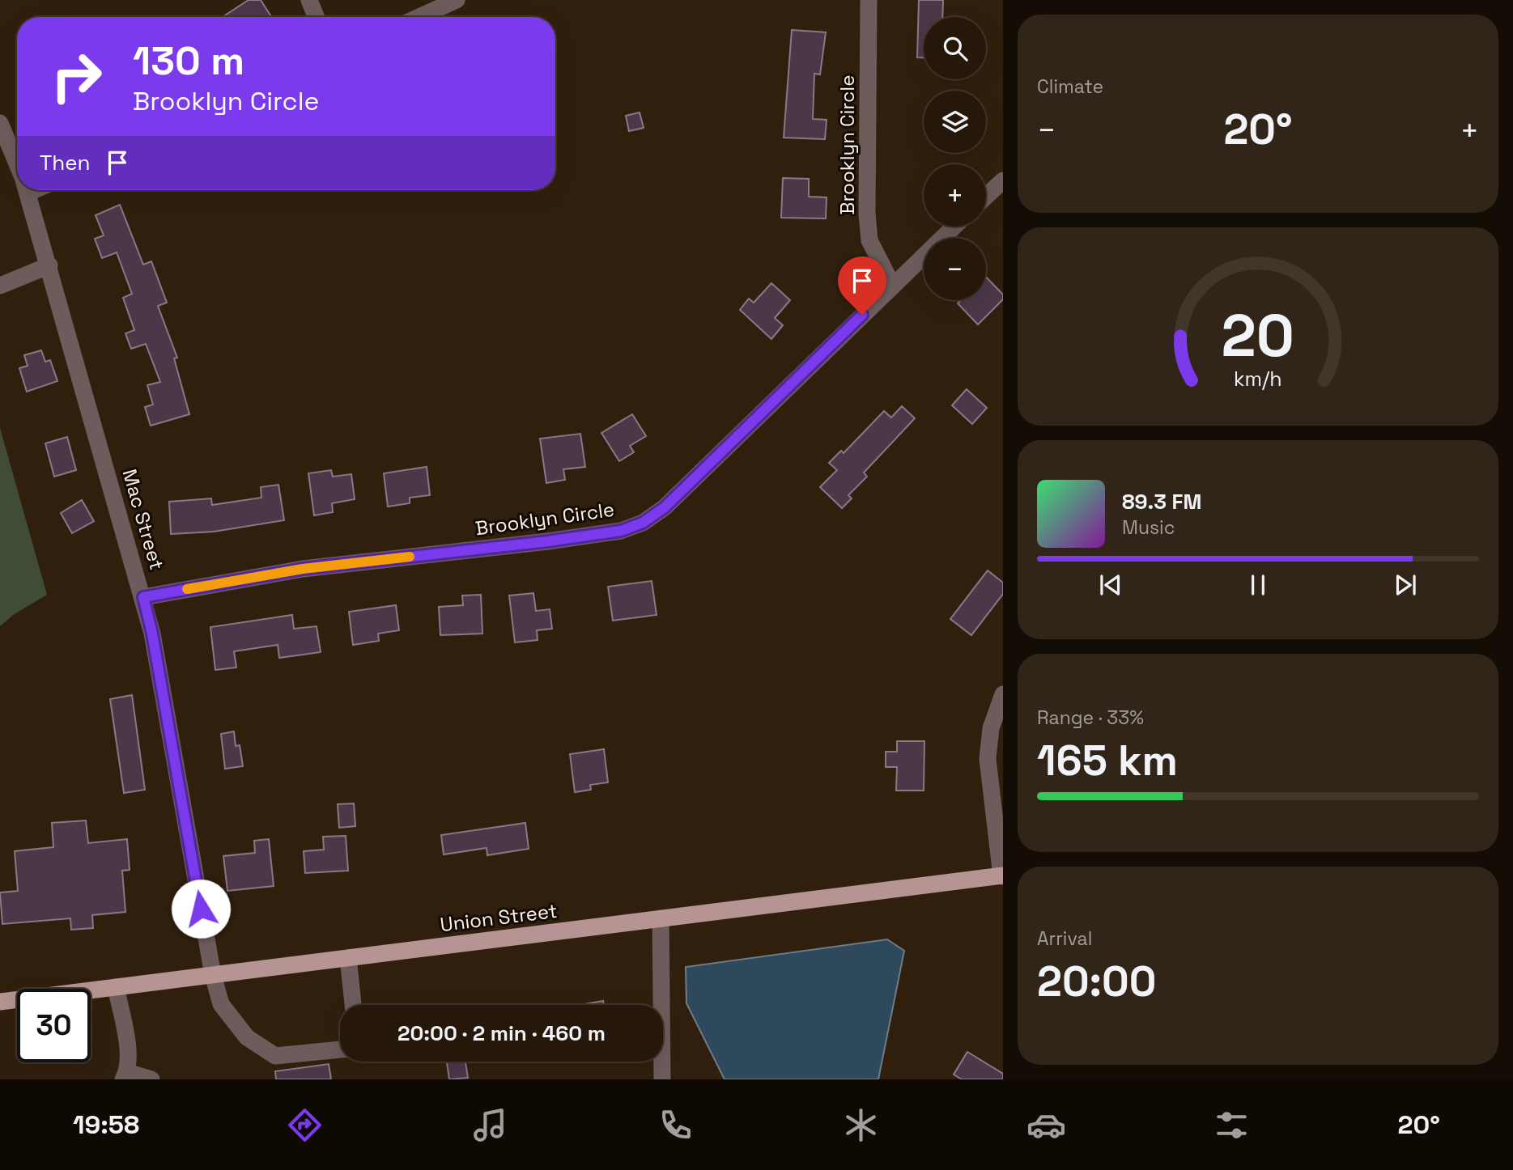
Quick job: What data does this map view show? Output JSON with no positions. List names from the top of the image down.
{
  "streets": {
    "main road": ["Union Street"],
    "street": ["Brooklyn Circle", "Mac Street"]
  },
  "crossings": [
    ["Brooklyn Circle", "Mac Street"],
    ["Mac Street", "Union Street"]
  ],
  "page": {
    "tile": [
      "Climate",
      ["Range · 33%", "165 km"],
      ["Arrival", "20:00"]
    ],
    "map_buttons": ["+", "−"],
    "turn": ["130 m", "Brooklyn Circle"],
    "heat": ["−", "20°", "+"],
    "then": "Then",
    "song": ["89.3 FM", "Music"],
    "limit": "30",
    "trip": "20:00 · 2 min · 460 m",
    "tabs": ["19:58", "20°"],
    "gauge": ["20", "km/h"]
  }
}
